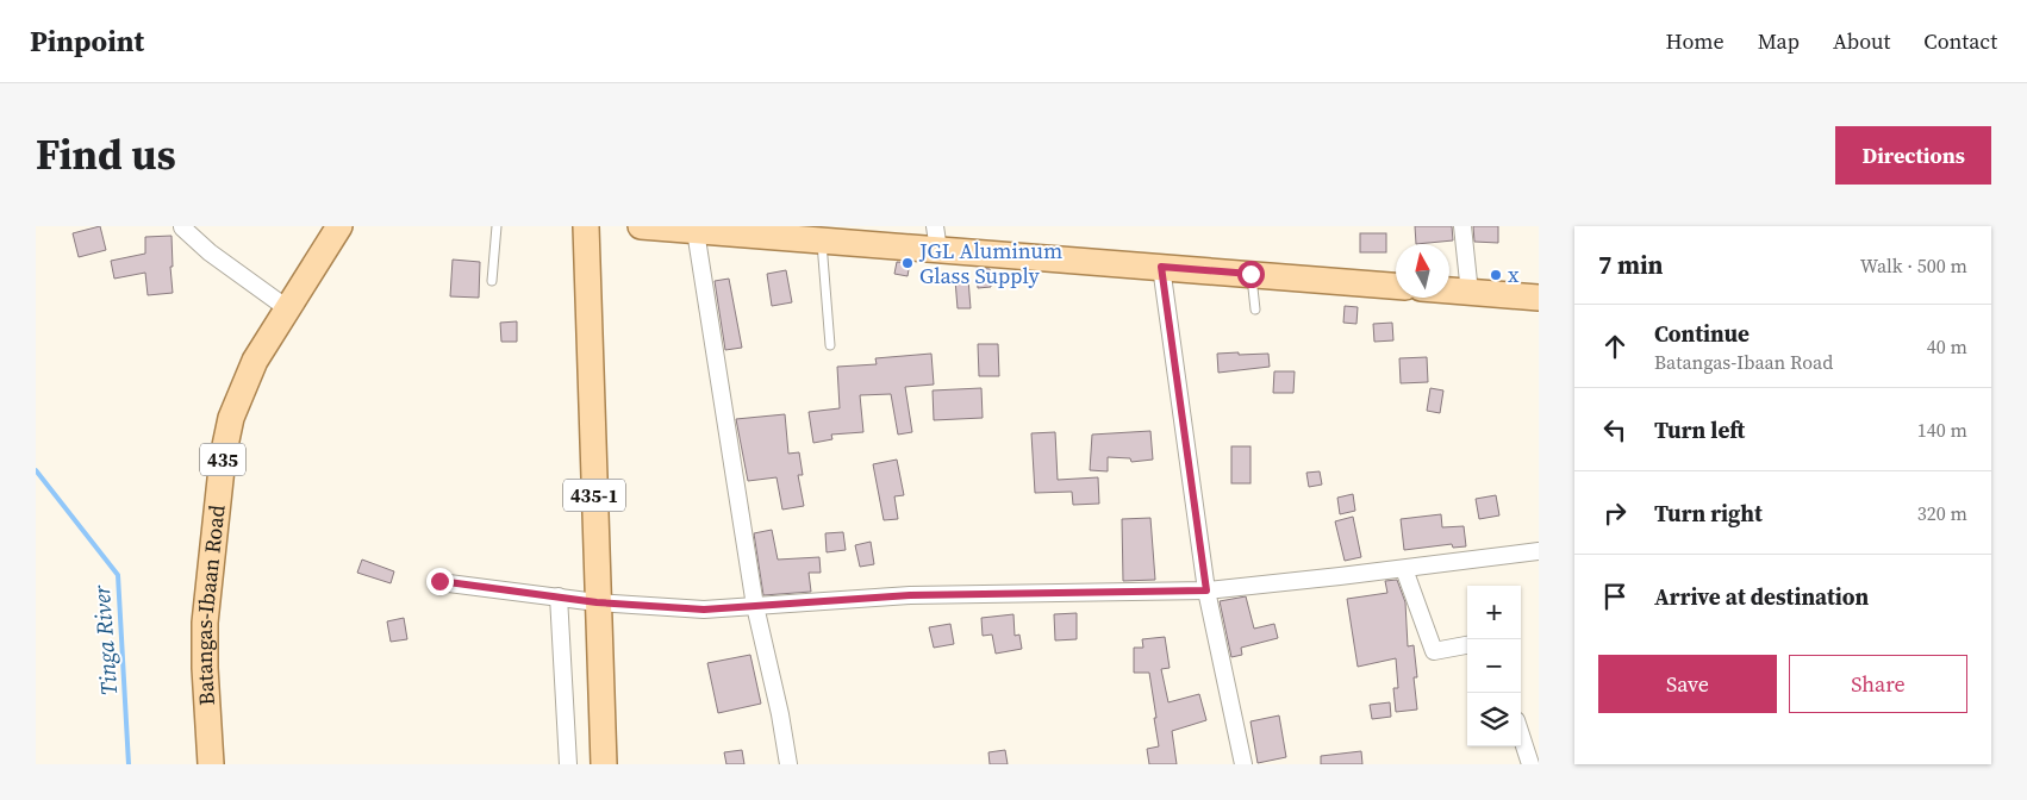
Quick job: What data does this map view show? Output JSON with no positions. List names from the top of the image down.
{
  "streets": {
    "main road": ["435", "435-1", "Batangas-Ibaan Road"]
  },
  "water": ["Tinga River"],
  "places": ["JGL Aluminum Glass Supply", "x"],
  "north": "top",
  "page": {
    "header": "Pinpoint",
    "nav": [
      "Home",
      "Map",
      "About",
      "Contact"
    ],
    "title": "Find us",
    "buttons": [
      "Directions",
      ["Save", "Share"]
    ],
    "heading": ["7 min", "Walk · 500 m"],
    "list": [
      ["Continue", "Batangas-Ibaan Road", "40 m"],
      ["Turn left", "140 m"],
      ["Turn right", "320 m"],
      "Arrive at destination"
    ],
    "map_buttons": ["+", "−"]
  }
}
